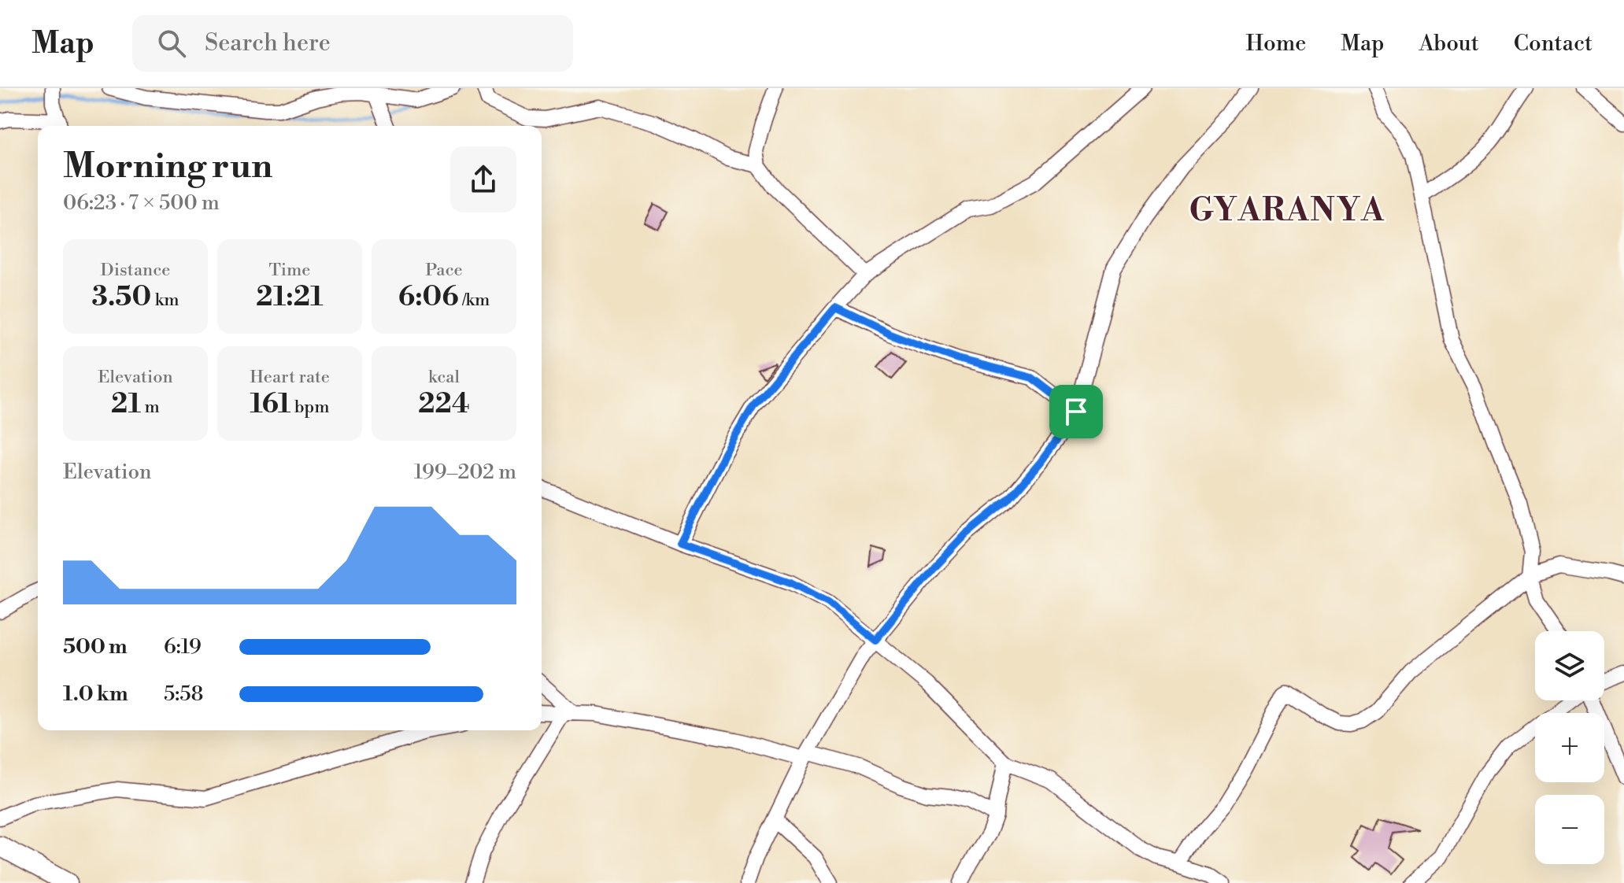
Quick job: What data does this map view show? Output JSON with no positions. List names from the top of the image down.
{
  "districts": ["GYARANYA"],
  "page": {
    "header": "Map",
    "search": "Search here",
    "nav": [
      "Home",
      "Map",
      "About",
      "Contact"
    ],
    "heading": ["Morning run", "06:23 · 7 × 500 m"],
    "stats": [
      ["Distance", "3.50 km"],
      ["Time", "21:21"],
      ["Pace", "6:06 /km"],
      ["Elevation", "21 m"],
      ["Heart rate", "161 bpm"],
      ["kcal", "224"]
    ],
    "chart": ["Elevation", "199–202 m"],
    "list": [
      {
        "name": "500 m",
        "note": "6:19"
      },
      {
        "name": "1.0 km",
        "note": "5:58"
      }
    ],
    "map_buttons": ["+", "−"]
  }
}
